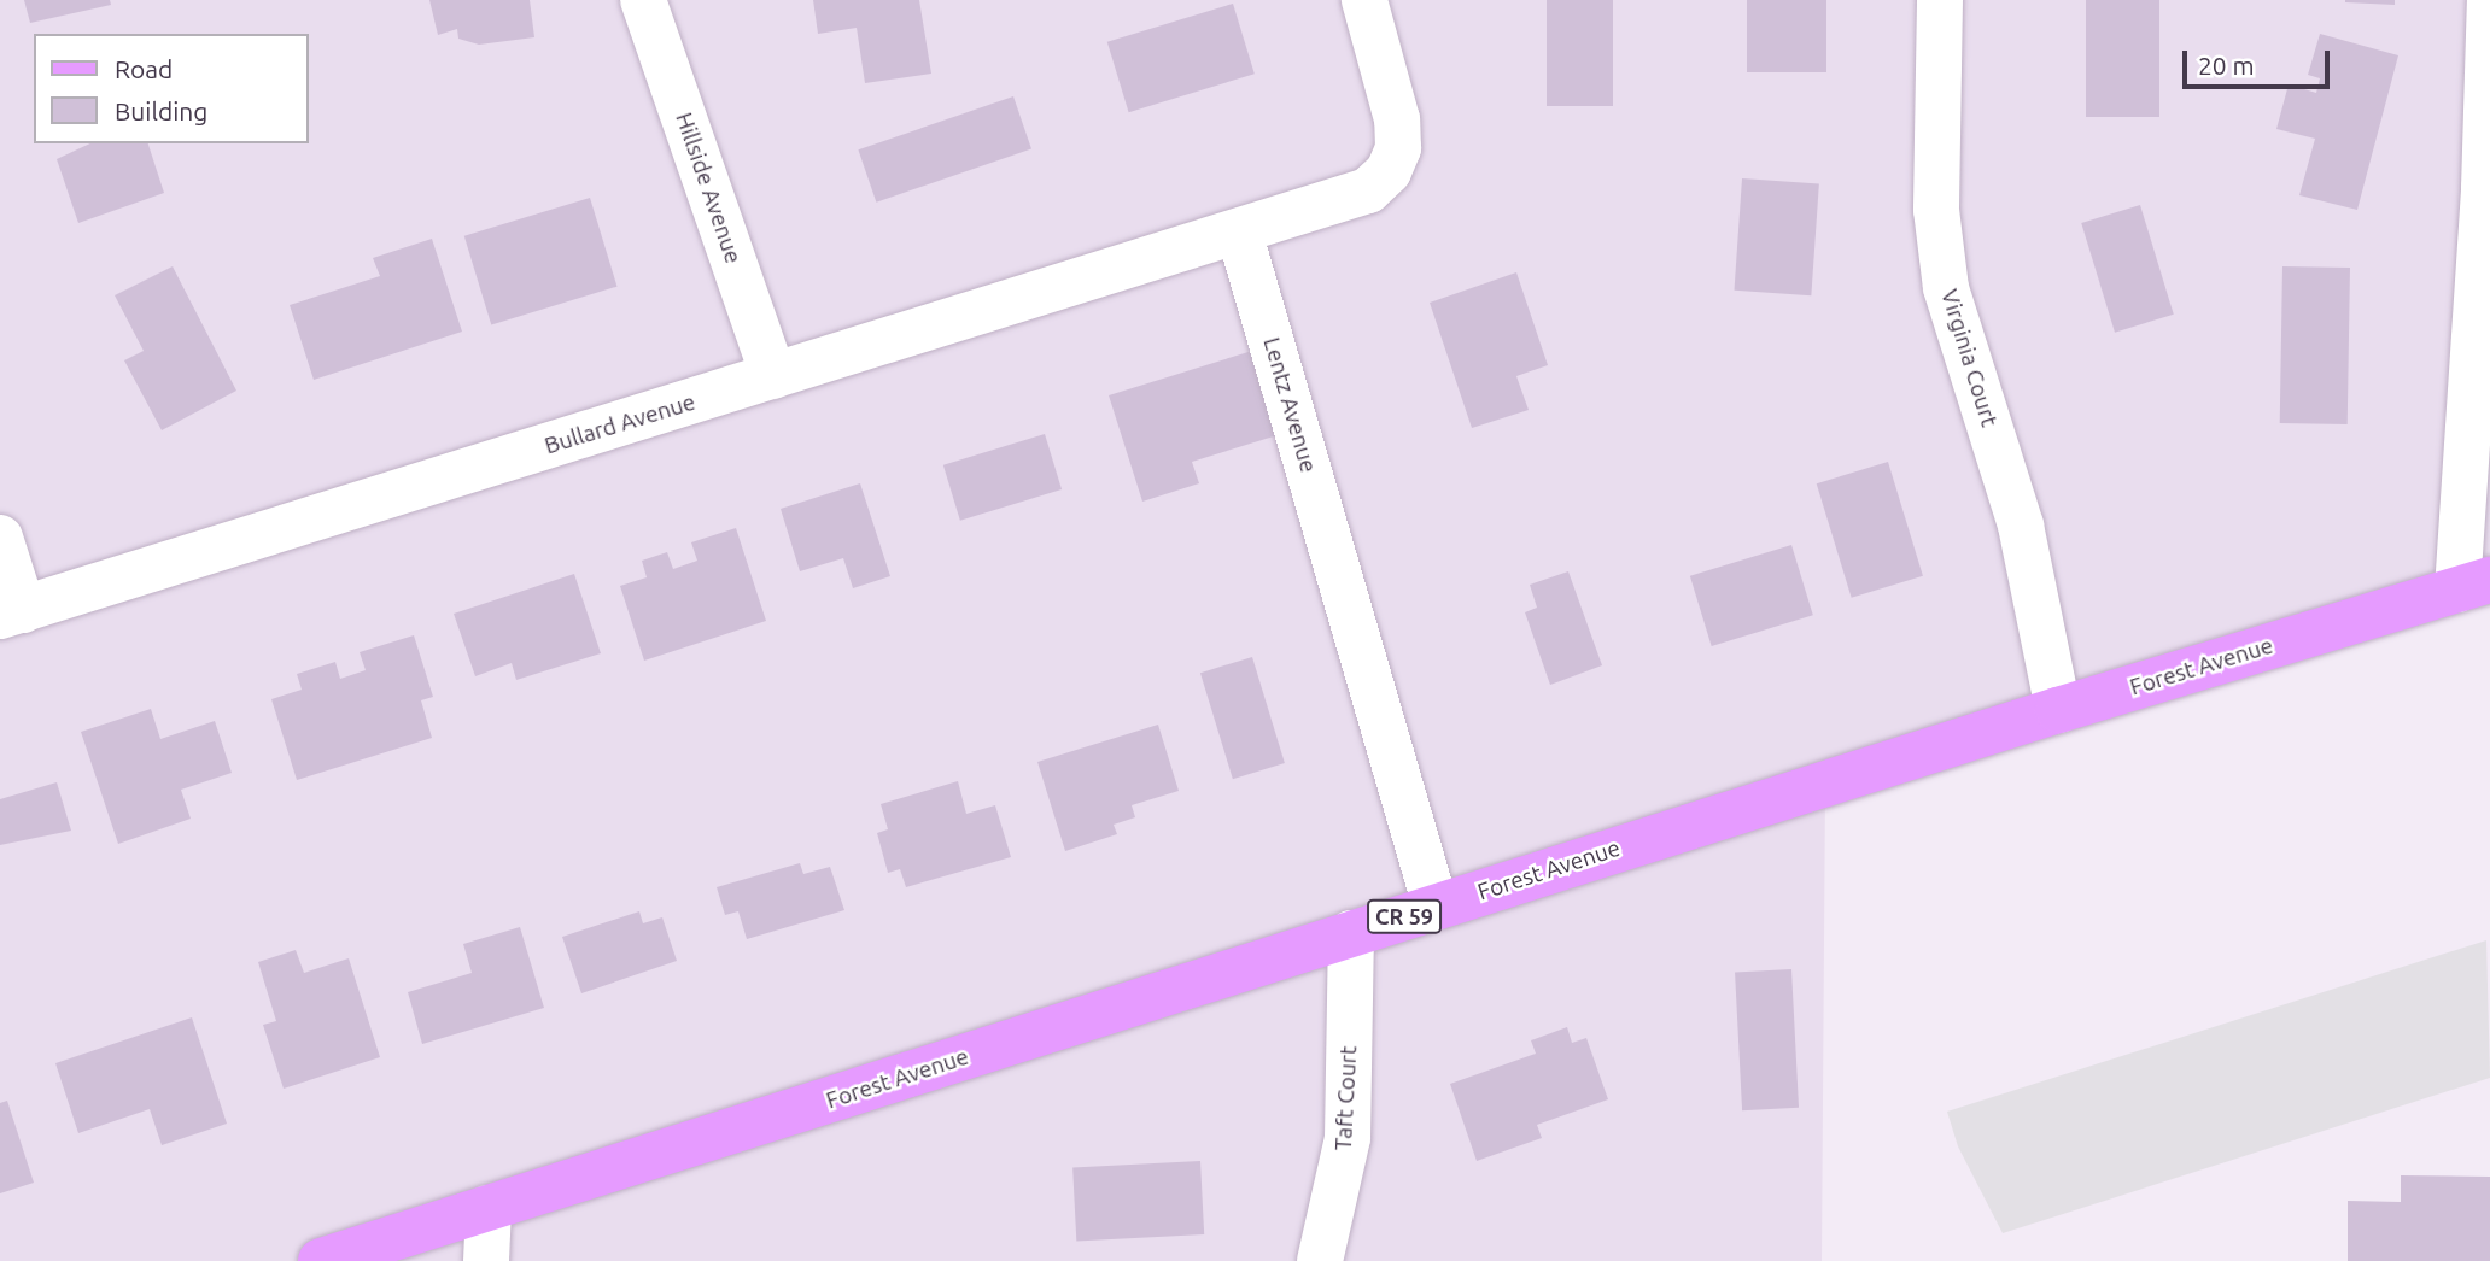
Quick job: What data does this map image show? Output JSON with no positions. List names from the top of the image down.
{
  "streets": {
    "main road": ["Forest Avenue", "CR 59"],
    "street": [
      "Hillside Avenue",
      "Virginia Court",
      "Lentz Avenue",
      "Bullard Avenue",
      "Taft Court"
    ]
  },
  "crossings": [
    ["Hillside Avenue", "Bullard Avenue"],
    ["Virginia Court", "Forest Avenue"],
    ["Lentz Avenue", "Bullard Avenue"],
    ["Lentz Avenue", "Forest Avenue"],
    ["Forest Avenue", "Taft Court"]
  ],
  "legend": ["Road", "Building"],
  "scale_bar": "20 m"
}
